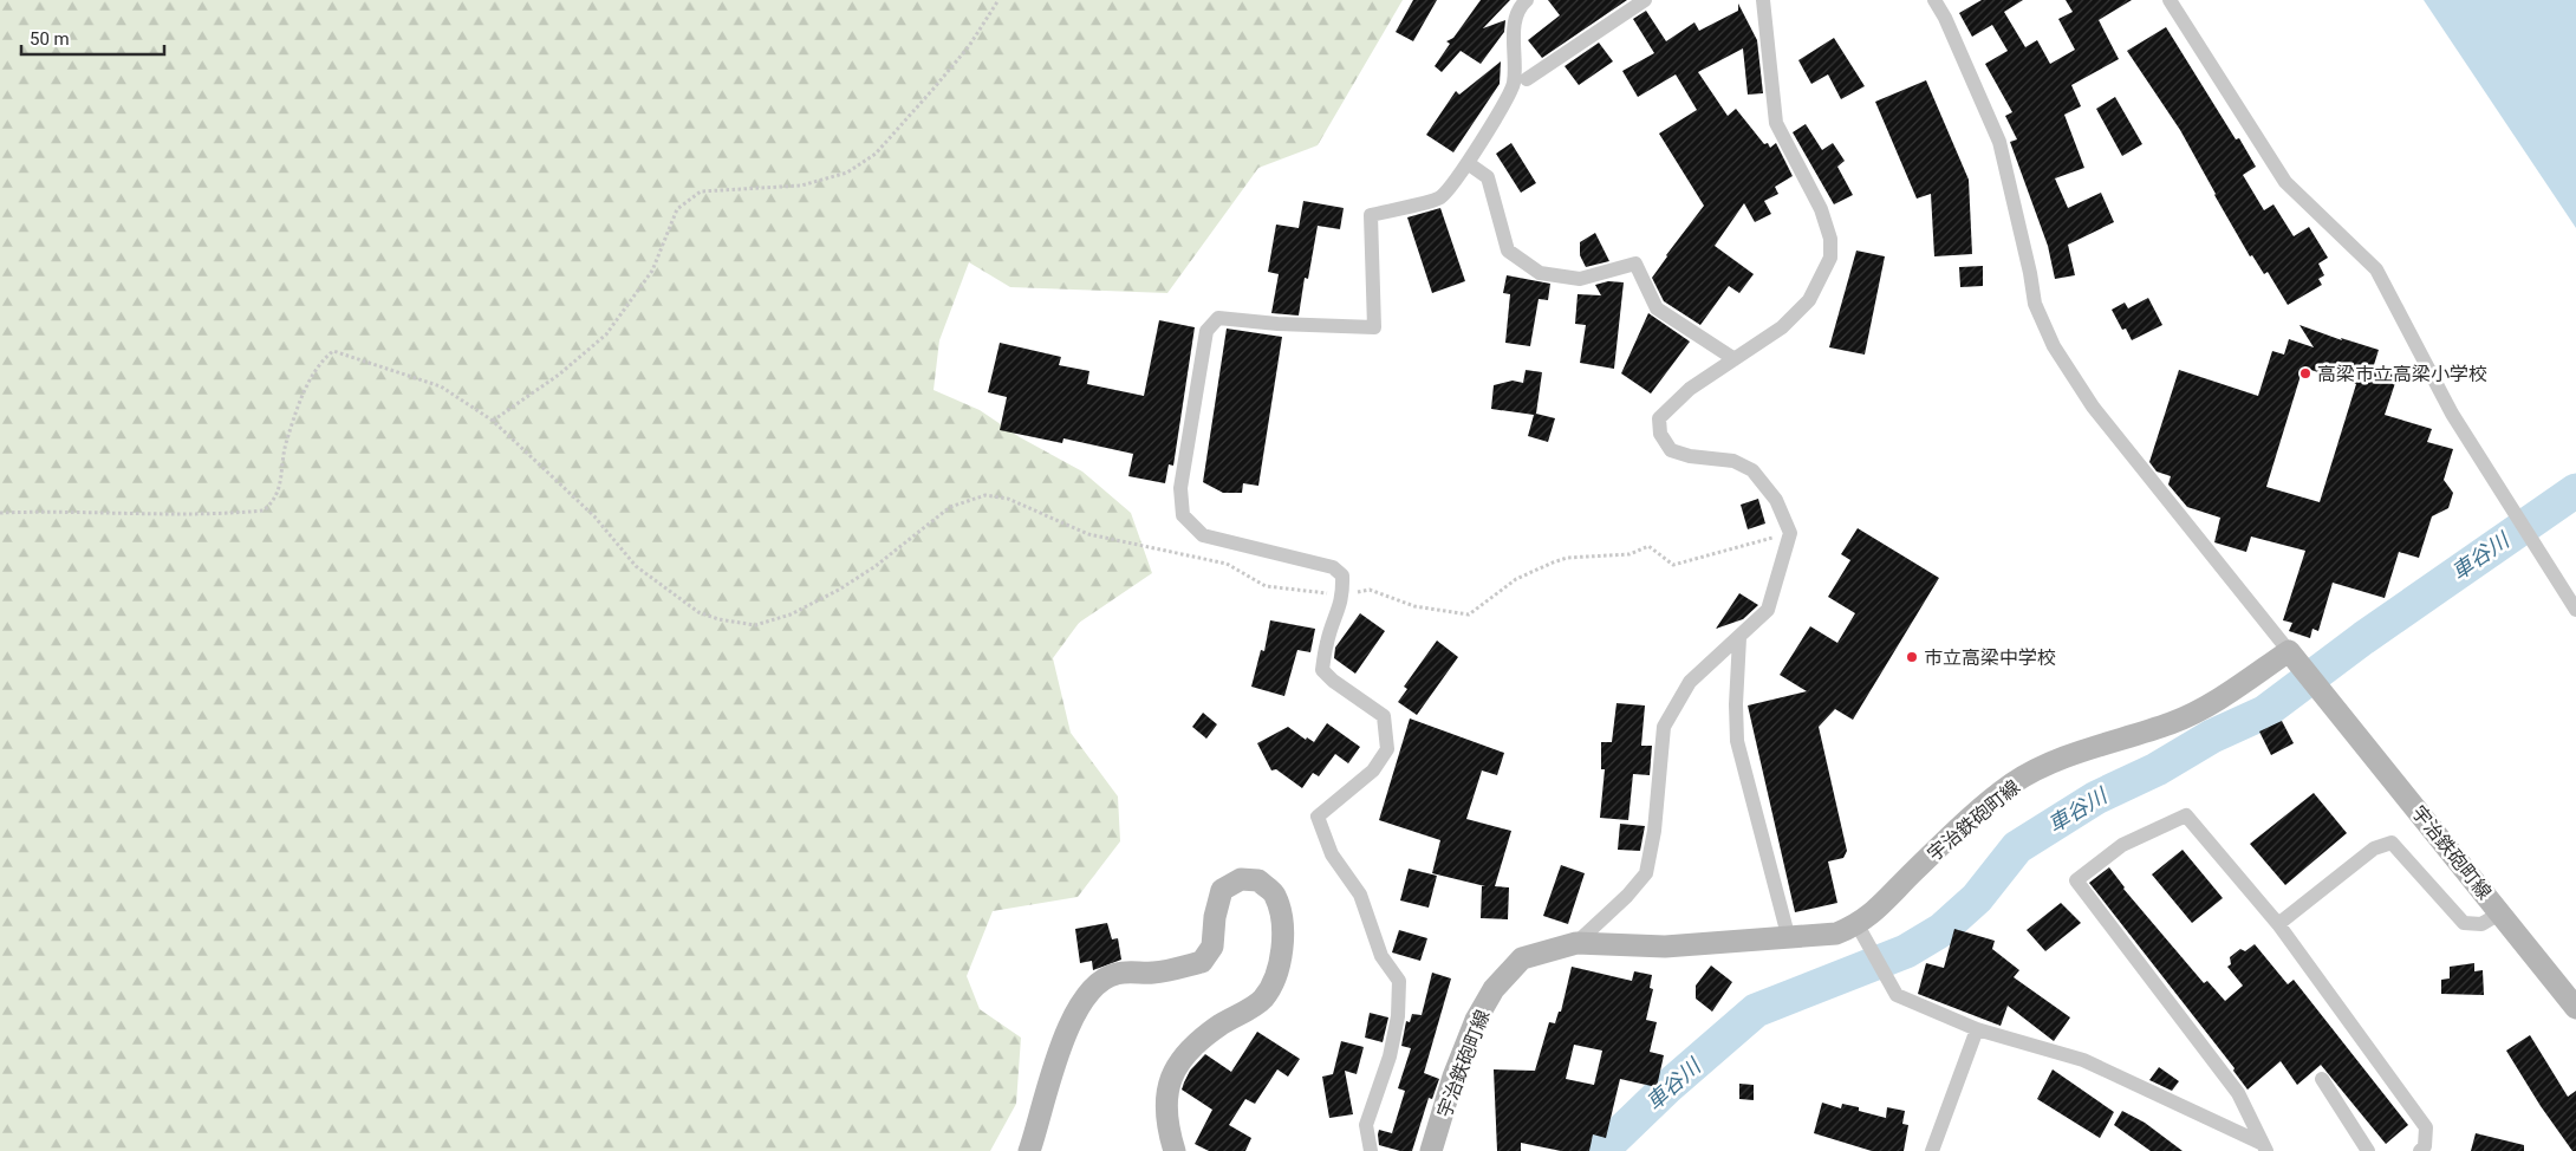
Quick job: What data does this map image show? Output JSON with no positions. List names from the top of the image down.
{
  "streets": {
    "main road": ["宇治鉄砲町線"]
  },
  "water": ["車谷川"],
  "places": ["高梁市立高梁小学校", "市立高梁中学校"],
  "scale_bar": "50 m"
}
